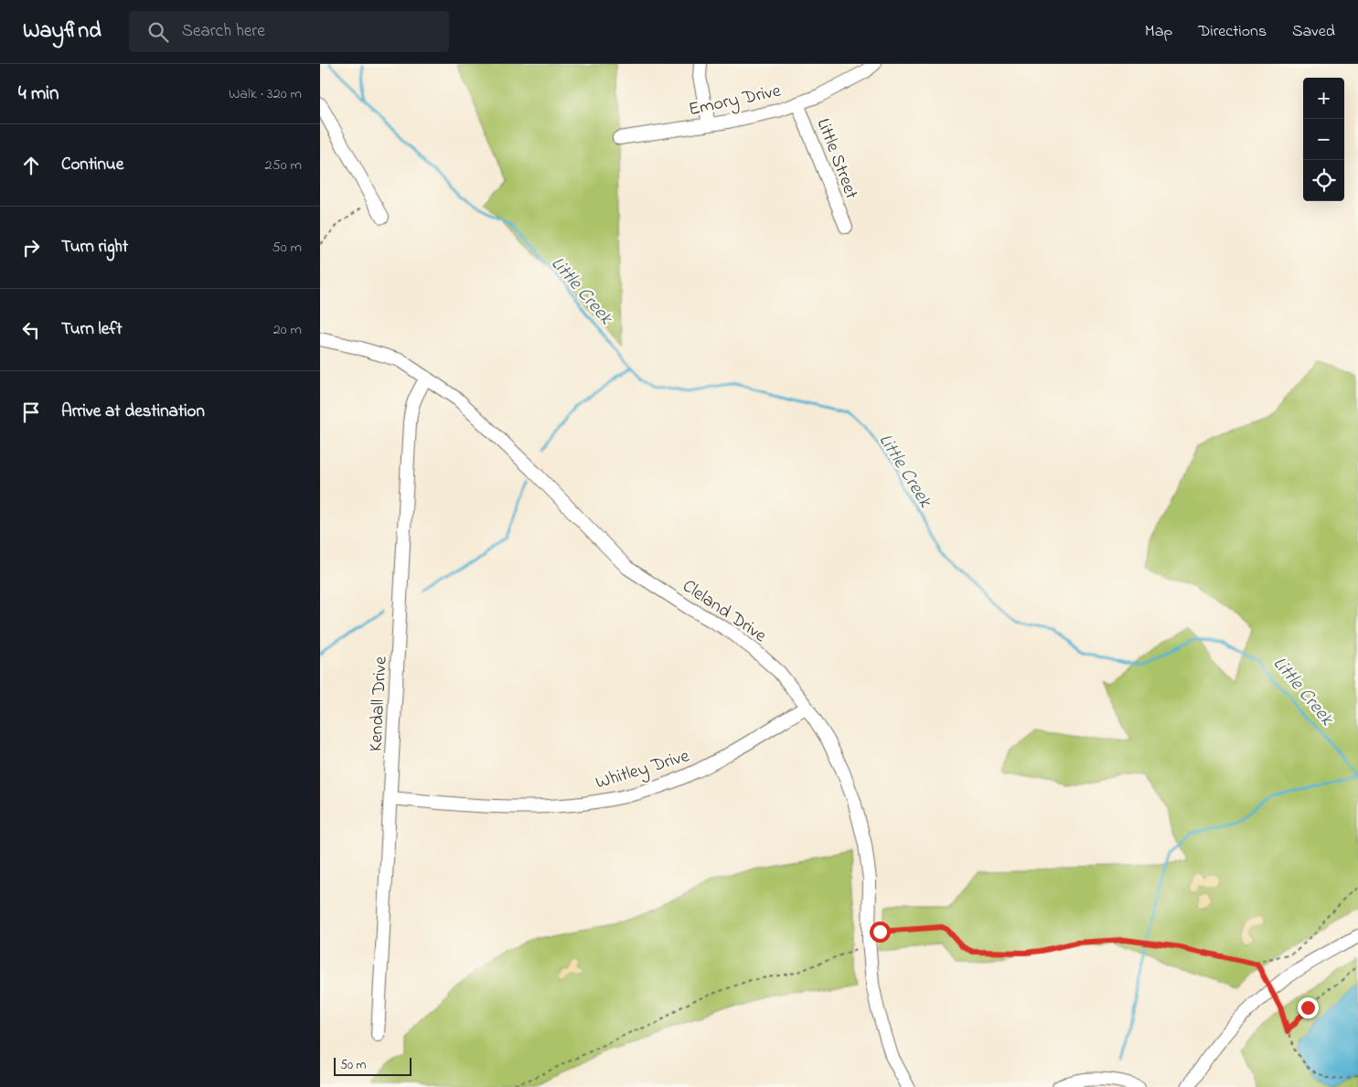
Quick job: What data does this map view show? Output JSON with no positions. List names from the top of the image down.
{
  "streets": {
    "street": [
      "Emory Drive",
      "Little Street",
      "Cleland Drive",
      "Kendall Drive",
      "Whitley Drive"
    ]
  },
  "crossings": [
    ["Emory Drive", "Little Street"],
    ["Cleland Drive", "Kendall Drive"],
    ["Cleland Drive", "Whitley Drive"],
    ["Kendall Drive", "Whitley Drive"]
  ],
  "water": ["Little Creek"],
  "scale_bar": "50 m",
  "page": {
    "header": "Wayfind",
    "search": "Search here",
    "nav": ["Map", "Directions", "Saved"],
    "heading": ["4 min", "Walk · 320 m"],
    "map_buttons": ["+", "−"],
    "list": [
      ["Continue", "250 m"],
      ["Turn right", "50 m"],
      ["Turn left", "20 m"],
      "Arrive at destination"
    ],
    "scale": "50 m"
  }
}
